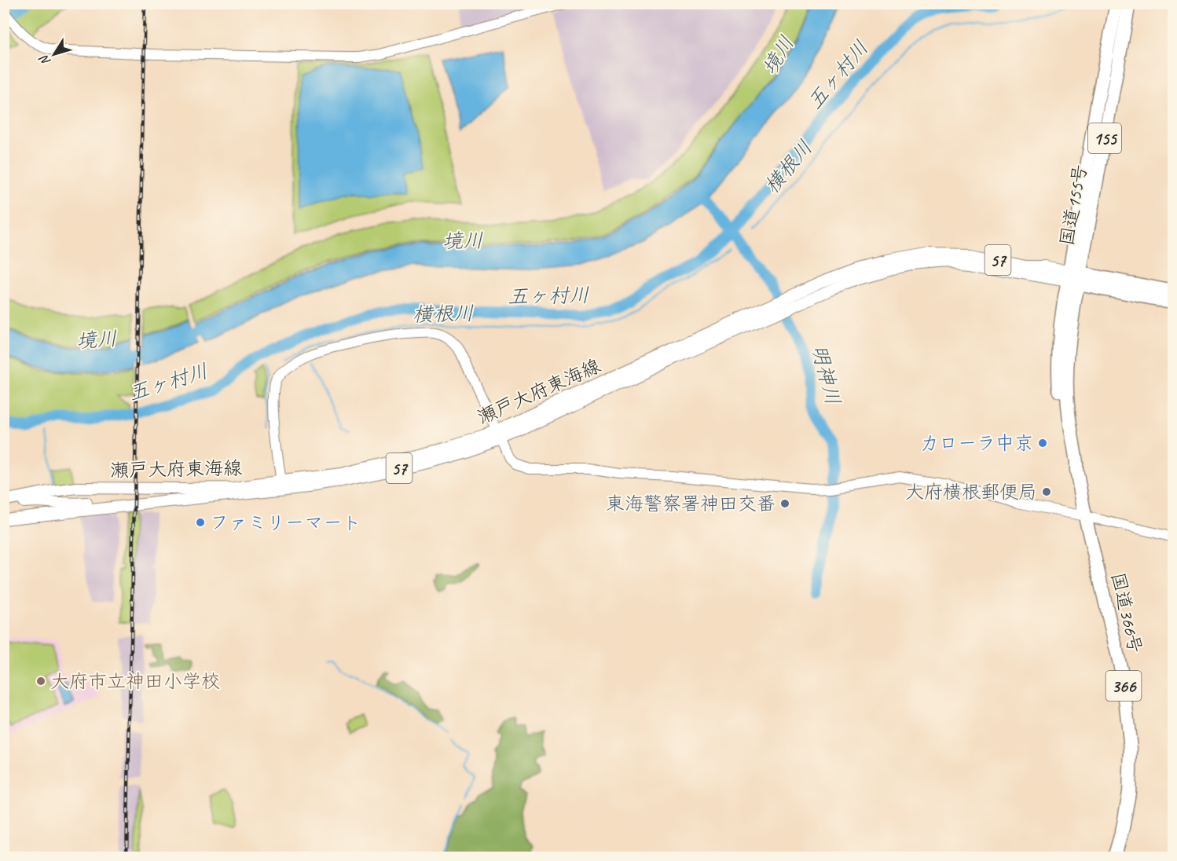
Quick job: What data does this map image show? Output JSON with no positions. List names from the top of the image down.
{
  "streets": {
    "highway": [
      "155",
      "国道155号",
      "国道366号",
      "366"
    ],
    "main road": ["57", "瀬戸大府東海線"]
  },
  "crossings": [
    ["国道155号", "瀬戸大府東海線"],
    ["国道155号", "国道366号"],
    ["57", "瀬戸大府東海線"],
    ["瀬戸大府東海線", "国道366号"]
  ],
  "water": [
    "境川",
    "五ヶ村川",
    "横根川",
    "明神川"
  ],
  "places": [
    "カローラ中京",
    "大府横根郵便局",
    "東海警察署神田交番",
    "ファミリーマート",
    "大府市立神田小学校"
  ],
  "north": "bottom left"
}
